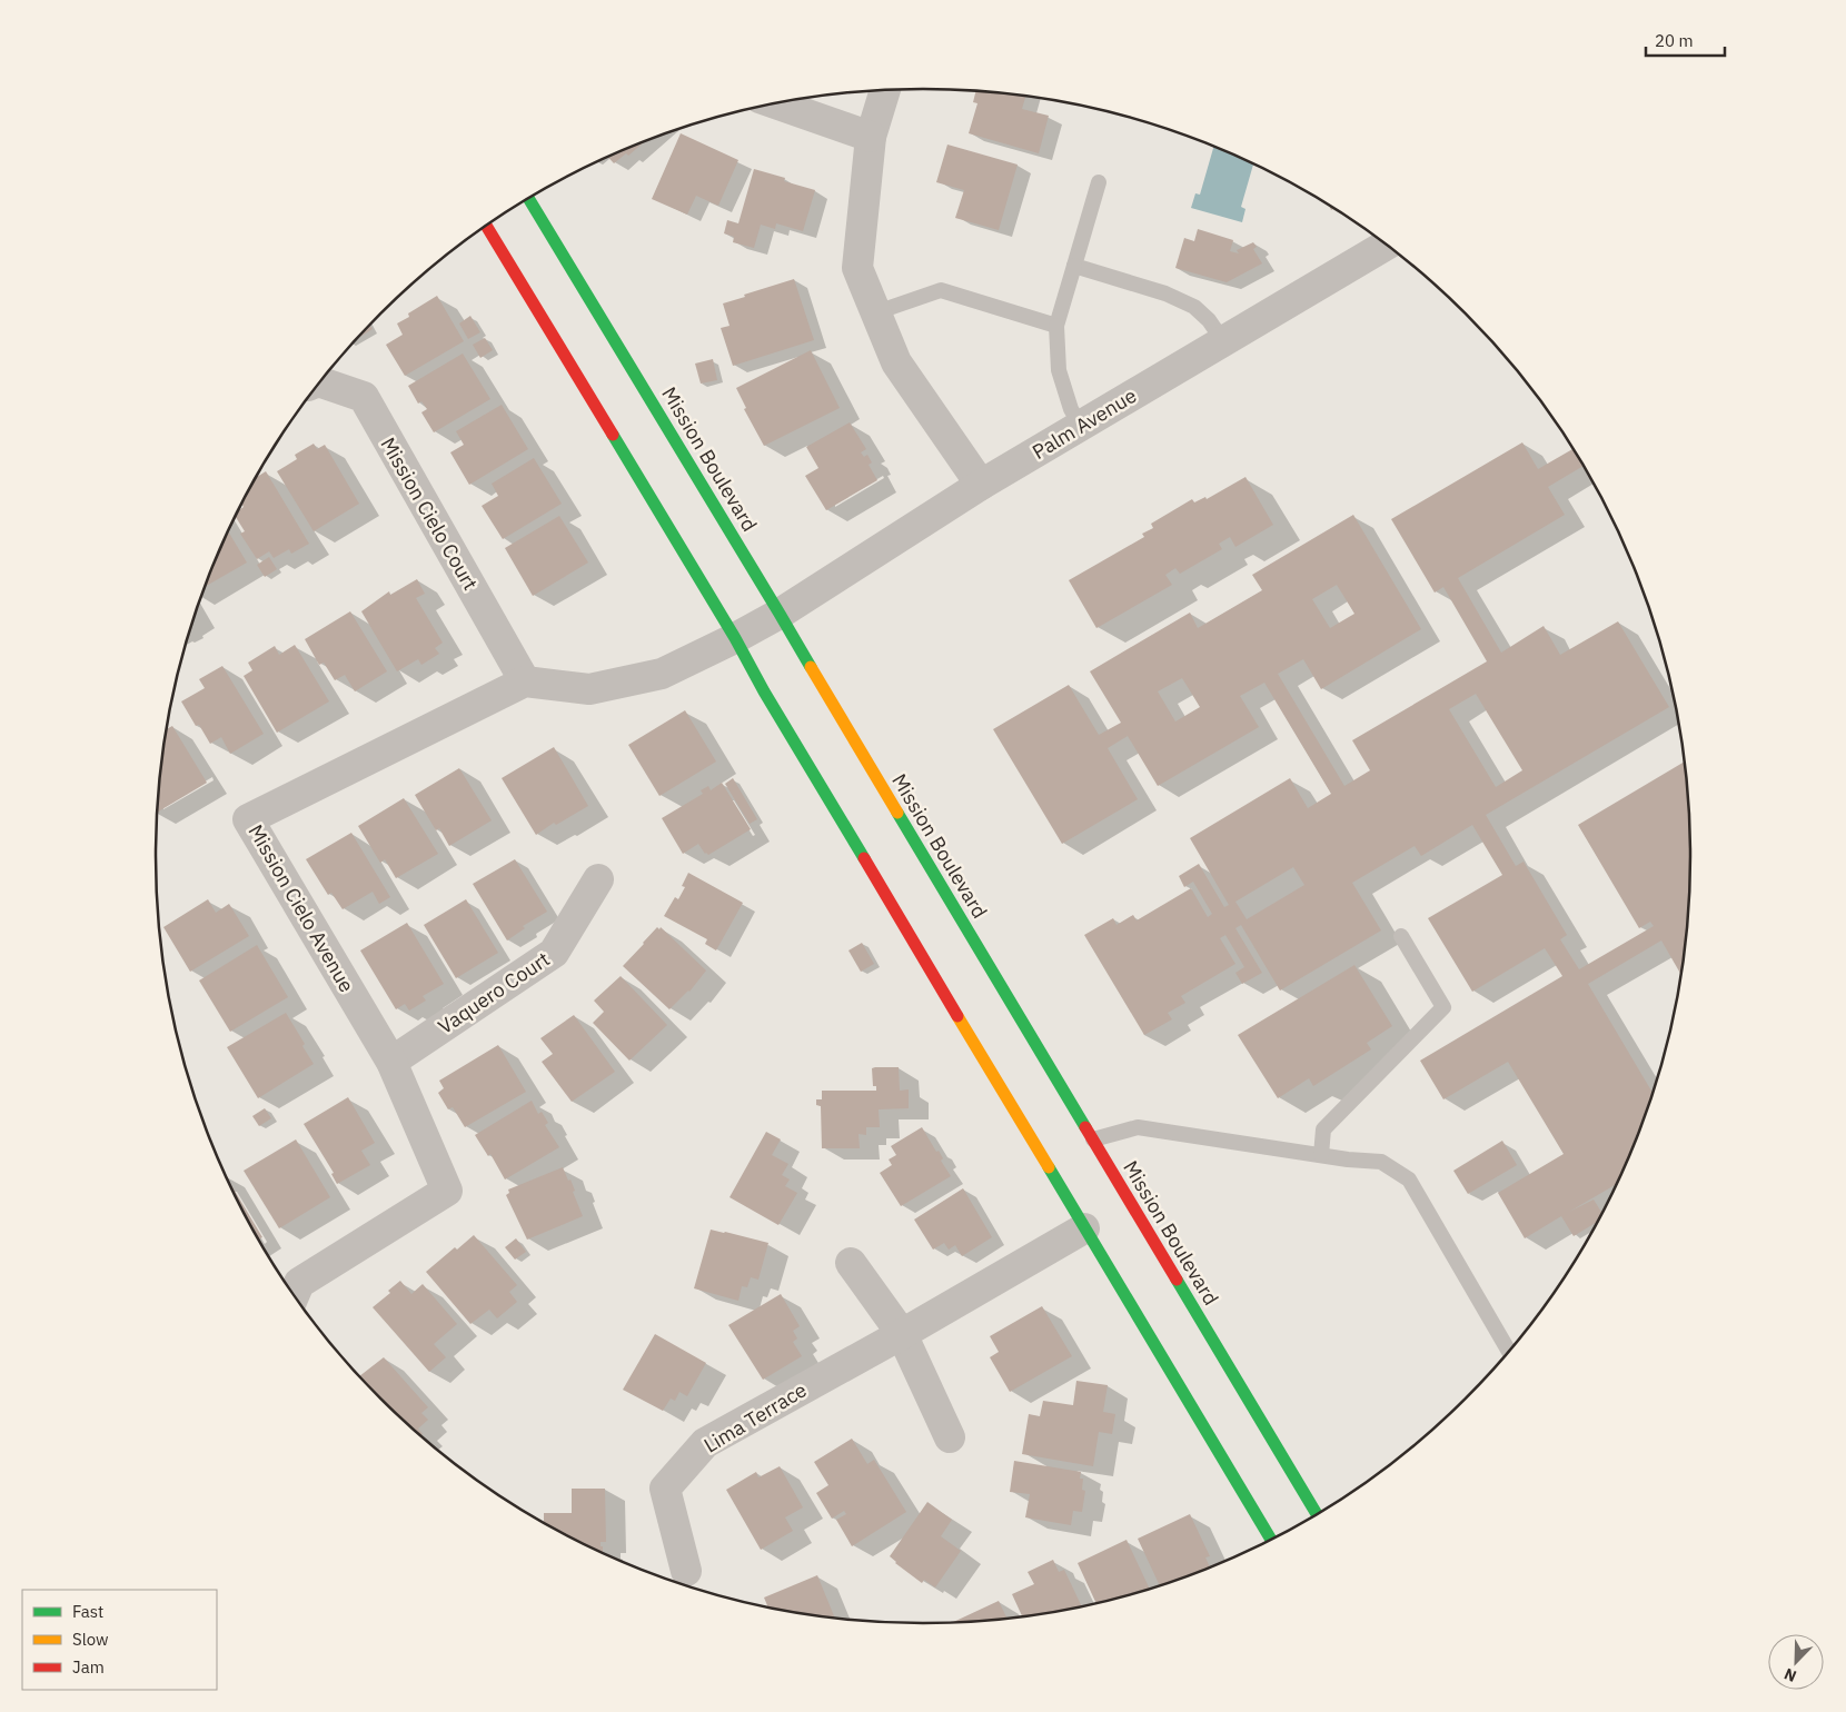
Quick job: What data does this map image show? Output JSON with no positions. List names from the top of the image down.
{
  "streets": {
    "main road": ["Mission Boulevard"],
    "street": [
      "Palm Avenue",
      "Mission Cielo Court",
      "Mission Cielo Avenue",
      "Vaquero Court",
      "Lima Terrace"
    ]
  },
  "crossings": [
    ["Palm Avenue", "Mission Boulevard"],
    ["Mission Cielo Court", "Mission Cielo Avenue"],
    ["Mission Cielo Avenue", "Vaquero Court"]
  ],
  "legend": ["Fast", "Slow", "Jam"],
  "scale_bar": "20 m",
  "north": "bottom left"
}
